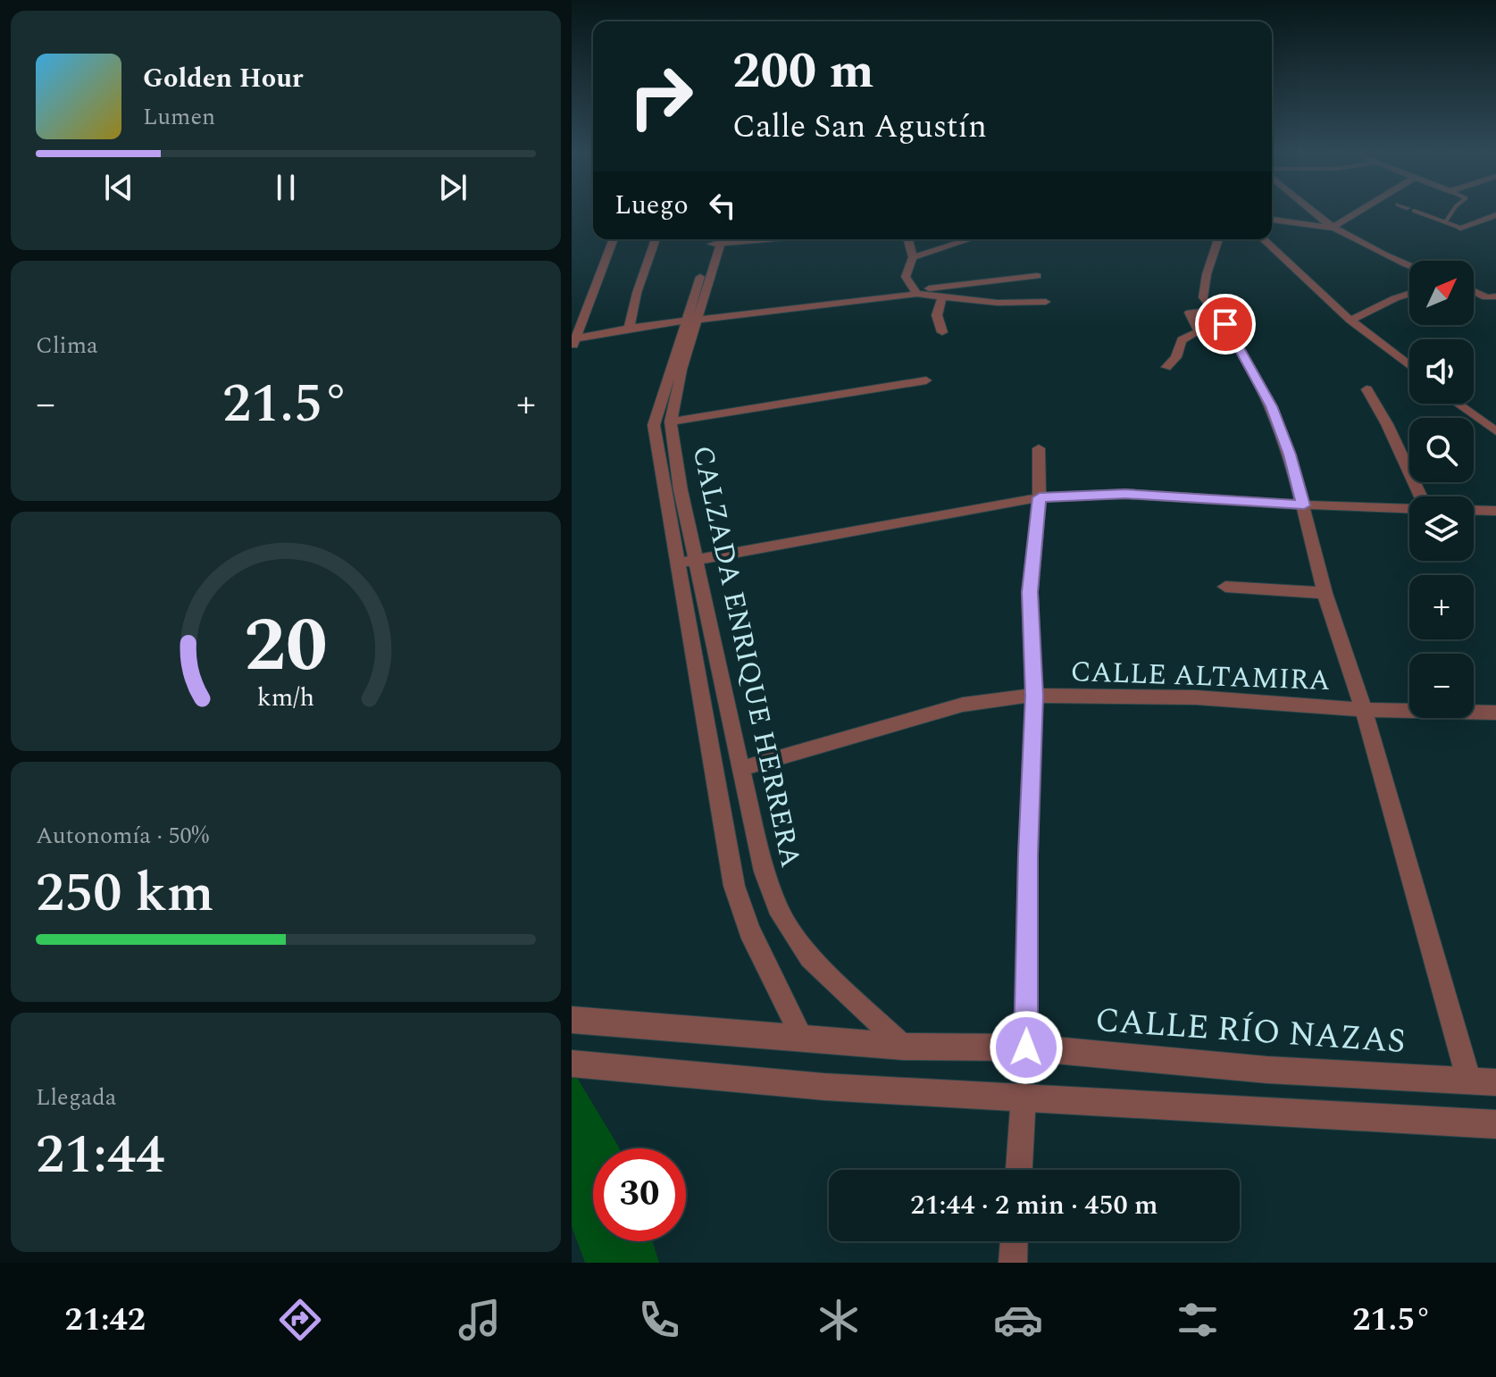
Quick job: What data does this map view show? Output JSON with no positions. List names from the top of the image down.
{
  "streets": {
    "street": ["CALZADA ENRIQUE HERRERA", "CALLE ALTAMIRA", "CALLE RÍO NAZAS"]
  },
  "crossings": [
    ["CALZADA ENRIQUE HERRERA", "CALLE ALTAMIRA"],
    ["CALZADA ENRIQUE HERRERA", "CALLE RÍO NAZAS"]
  ],
  "north": "top right",
  "page": {
    "turn": ["200 m", "Calle San Agustín"],
    "song": ["Golden Hour", "Lumen"],
    "then": "Luego",
    "tile": [
      "Clima",
      ["Autonomía · 50%", "250 km"],
      ["Llegada", "21:44"]
    ],
    "map_buttons": ["+", "−"],
    "heat": ["−", "21.5°", "+"],
    "limit": "30",
    "trip": "21:44 · 2 min · 450 m",
    "tabs": ["21:42", "21.5°"],
    "gauge": ["20", "km/h"]
  }
}
